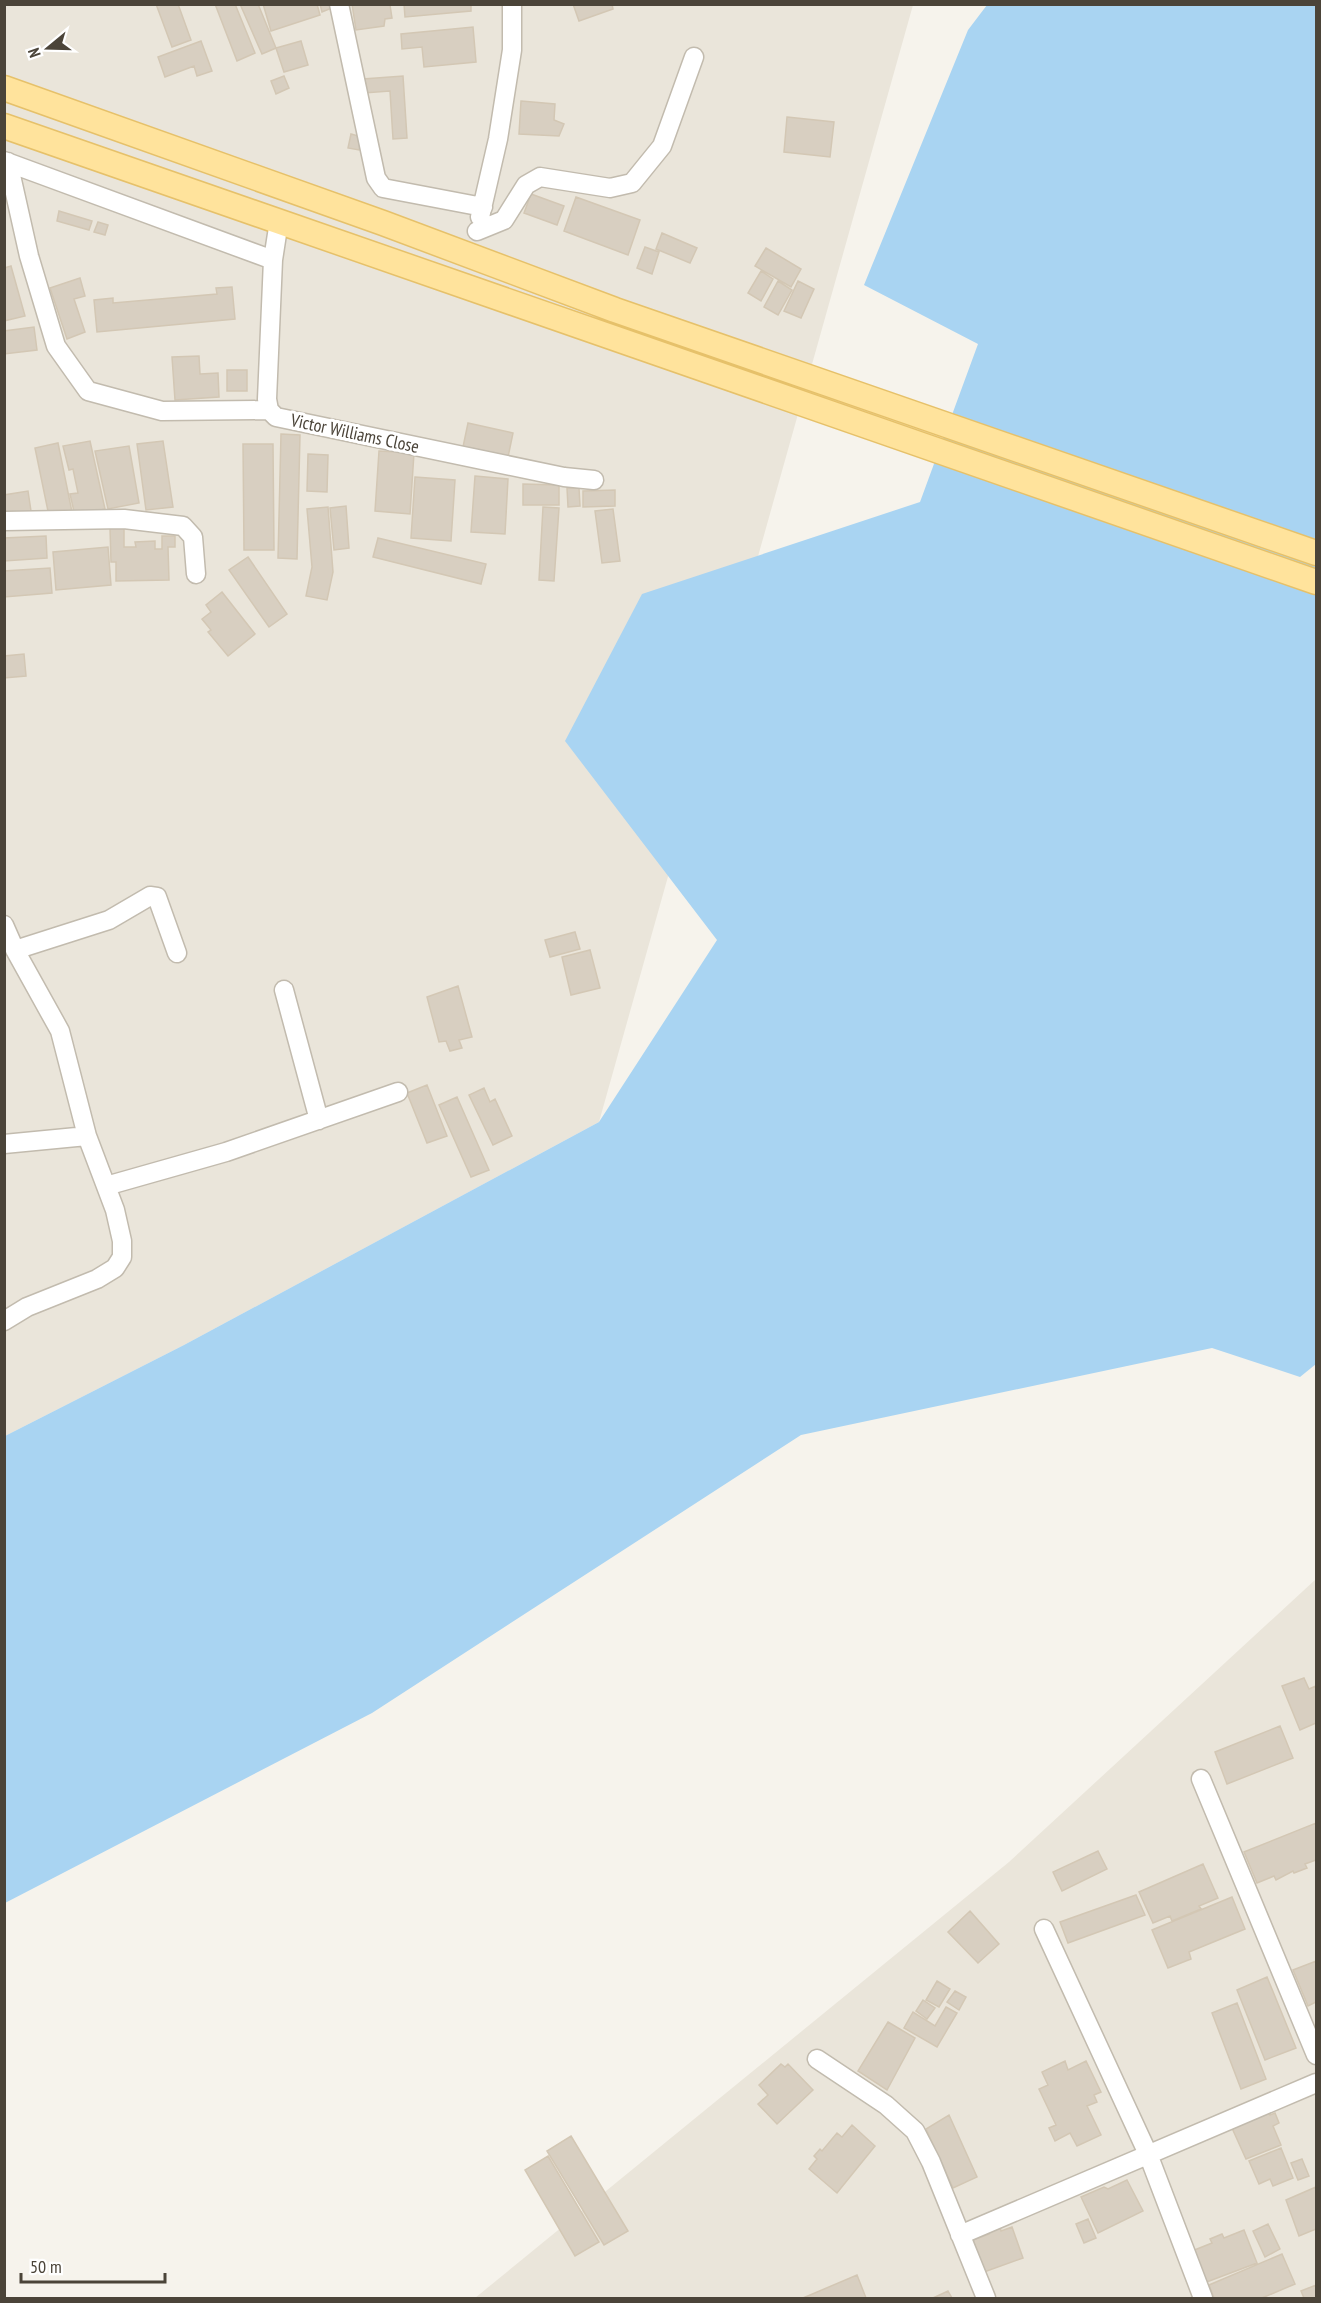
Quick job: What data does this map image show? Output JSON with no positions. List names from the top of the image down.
{
  "streets": {
    "street": ["Victor Williams Close"]
  },
  "scale_bar": "50 m",
  "north": "left"
}
